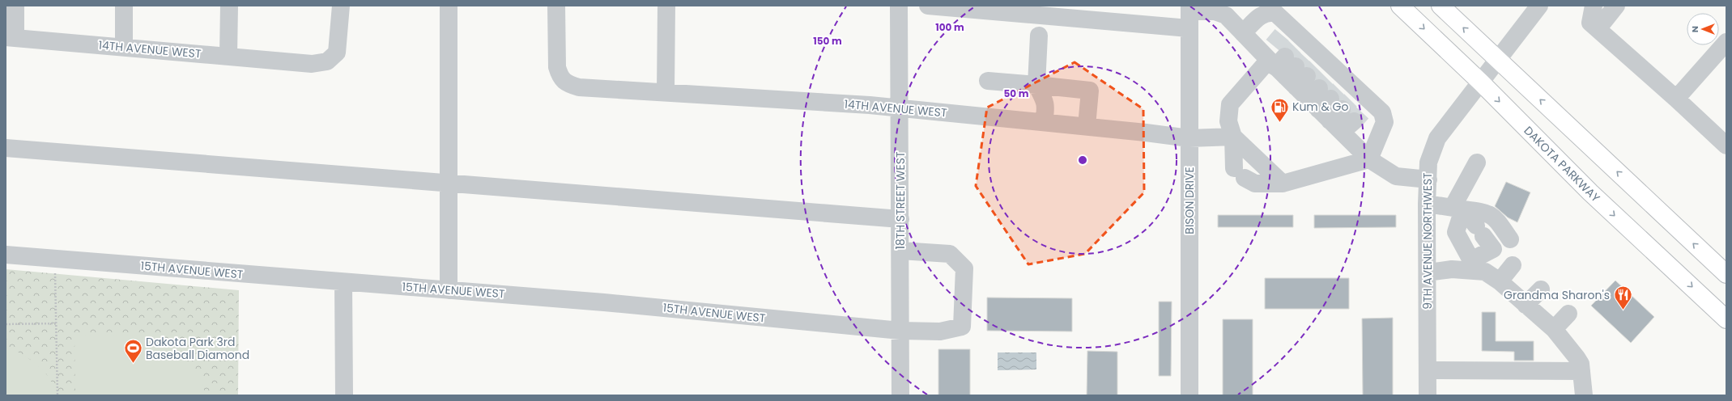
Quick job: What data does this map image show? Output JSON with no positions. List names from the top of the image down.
{
  "streets": {
    "highway": ["DAKOTA PARKWAY"],
    "street": [
      "14TH AVENUE WEST",
      "18TH STREET WEST",
      "BISON DRIVE",
      "9TH AVENUE NORTHWEST",
      "15TH AVENUE WEST"
    ]
  },
  "crossings": [
    ["14TH AVENUE WEST", "18TH STREET WEST"],
    ["14TH AVENUE WEST", "BISON DRIVE"],
    ["DAKOTA PARKWAY", "9TH AVENUE NORTHWEST"],
    ["18TH STREET WEST", "15TH AVENUE WEST"]
  ],
  "places": {
    "fuel station": ["Kum & Go"],
    "restaurant": ["Grandma Sharon's"],
    "sports": ["Dakota Park 3rd Baseball Diamond"]
  },
  "north": "left",
  "rings": ["100 m", "150 m", "50 m"]
}
